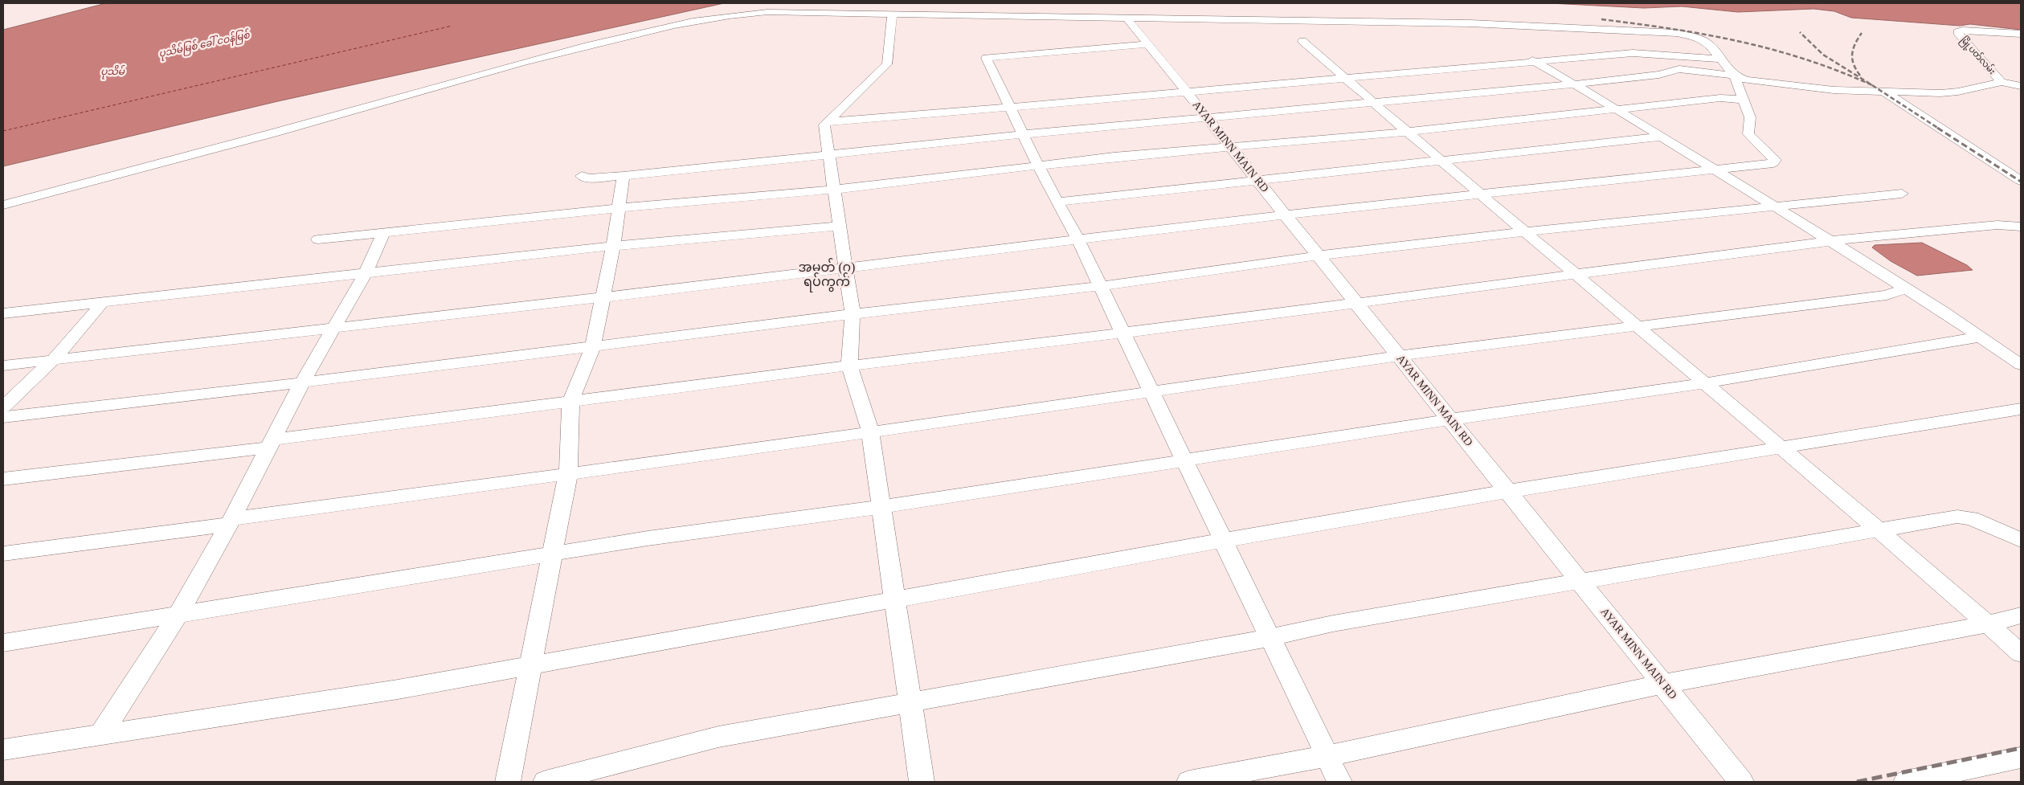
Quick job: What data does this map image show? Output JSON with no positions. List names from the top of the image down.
{
  "streets": {
    "street": ["မြို့ပတ်လမ်း", "AYAR MINN MAIN RD"]
  },
  "districts": ["အမှတ် (၇) ရပ်ကွက်"],
  "water": ["ပုသိမ်မြစ် ခေါ် ငဝန်မြစ်", "ပုသိမ်"]
}
